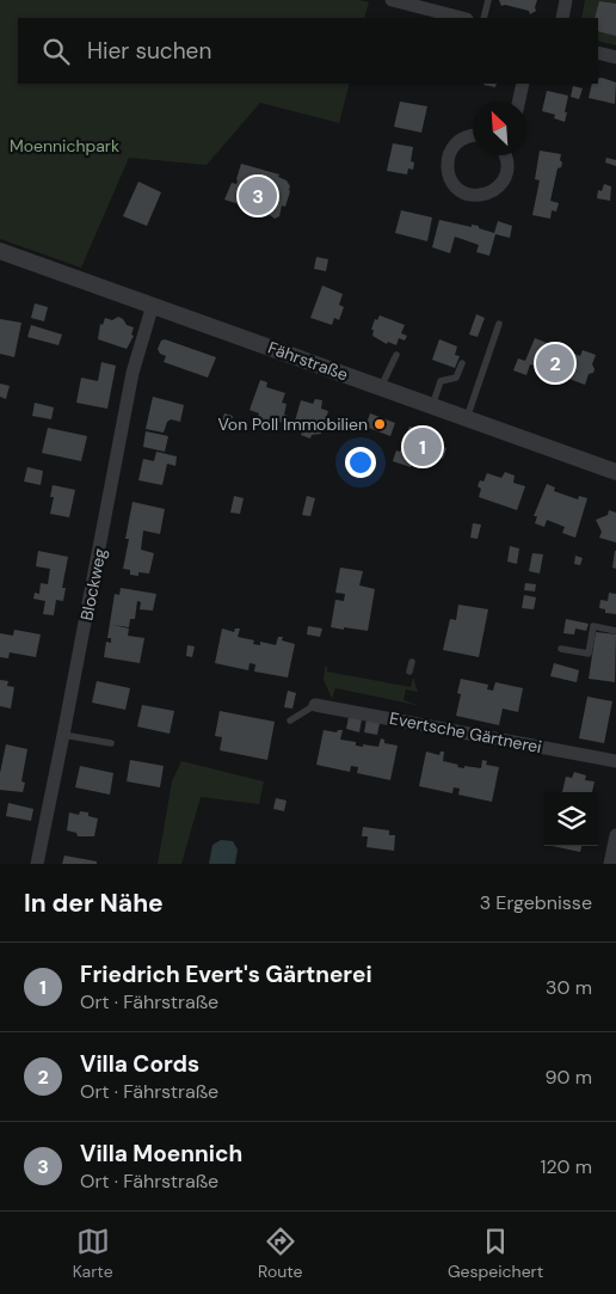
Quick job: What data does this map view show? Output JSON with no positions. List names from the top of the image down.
{
  "streets": {
    "street": ["Fährstraße", "Blockweg", "Evertsche Gärtnerei"]
  },
  "crossings": [
    ["Fährstraße", "Blockweg"]
  ],
  "parks": ["Moennichpark"],
  "places": ["Von Poll Immobilien"],
  "north": "top left",
  "page": {
    "search": "Hier suchen",
    "pins": ["3", "2", "1"],
    "heading": ["In der Nähe", "3 Ergebnisse"],
    "list": [
      {
        "mark": "1",
        "name": "Friedrich Evert's Gärtnerei",
        "note": "Ort · Fährstraße",
        "value": "30 m"
      },
      {
        "mark": "2",
        "name": "Villa Cords",
        "note": "Ort · Fährstraße",
        "value": "90 m"
      },
      {
        "mark": "3",
        "name": "Villa Moennich",
        "note": "Ort · Fährstraße",
        "value": "120 m"
      }
    ],
    "nav": ["Karte", "Route", "Gespeichert"]
  }
}
